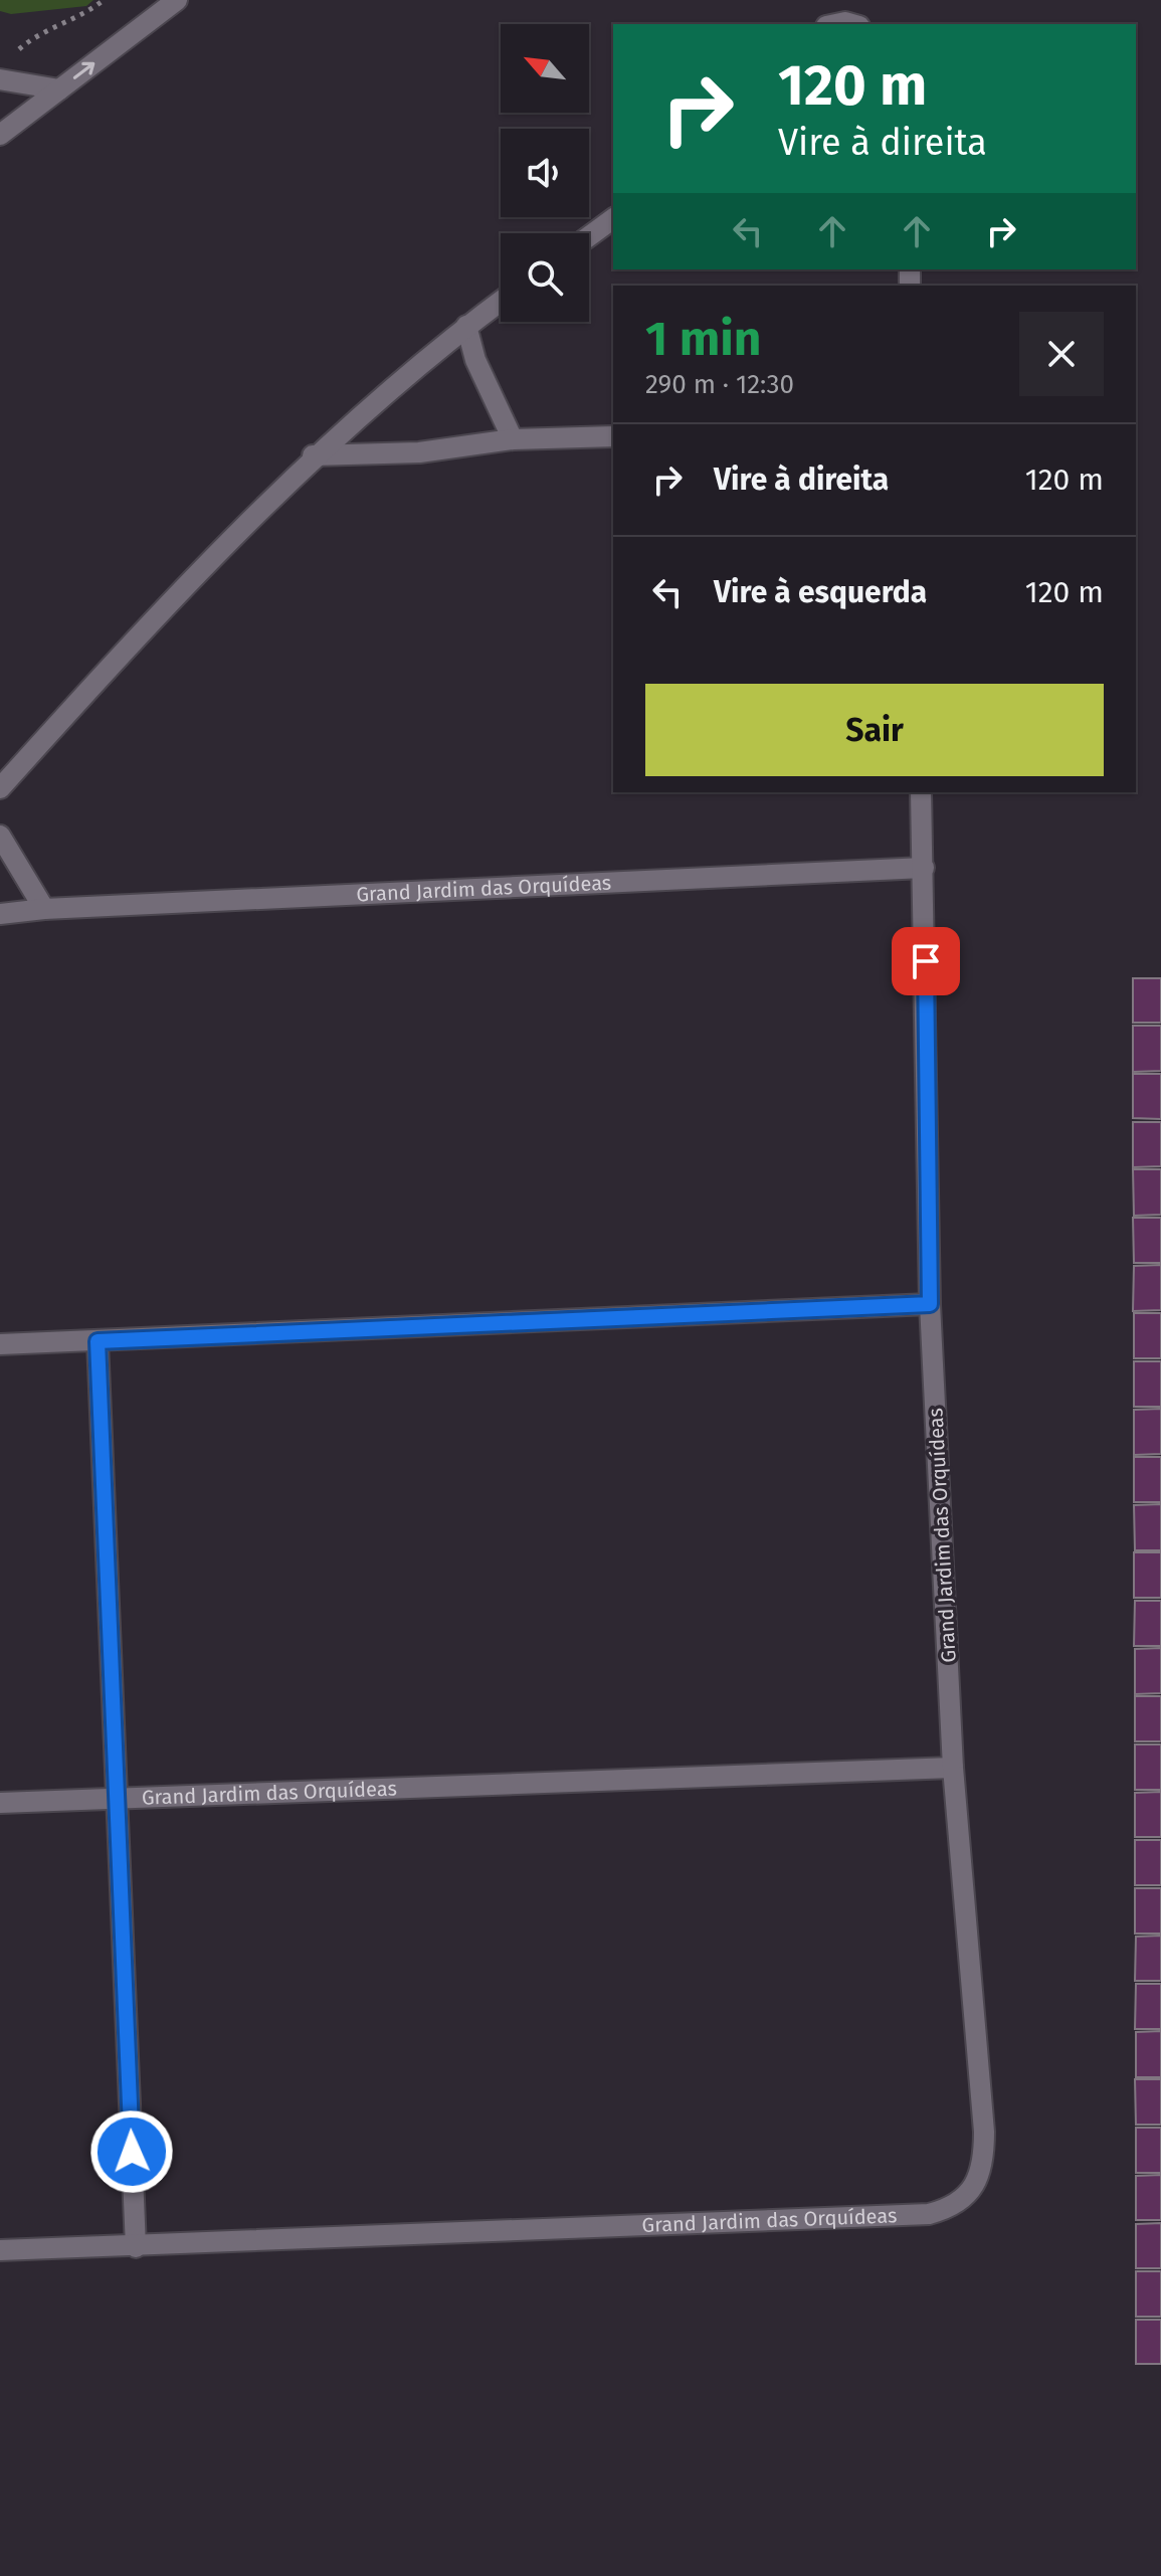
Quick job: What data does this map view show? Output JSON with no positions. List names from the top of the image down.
{
  "streets": {
    "street": ["Grand Jardim das Orquídeas"]
  },
  "north": "top left",
  "page": {
    "turn": ["120 m", "Vire à direita"],
    "heading": ["1 min", "290 m · 12:30"],
    "list": [
      {
        "name": "Vire à direita",
        "value": "120 m"
      },
      {
        "name": "Vire à esquerda",
        "value": "120 m"
      }
    ],
    "buttons": "Sair"
  }
}
